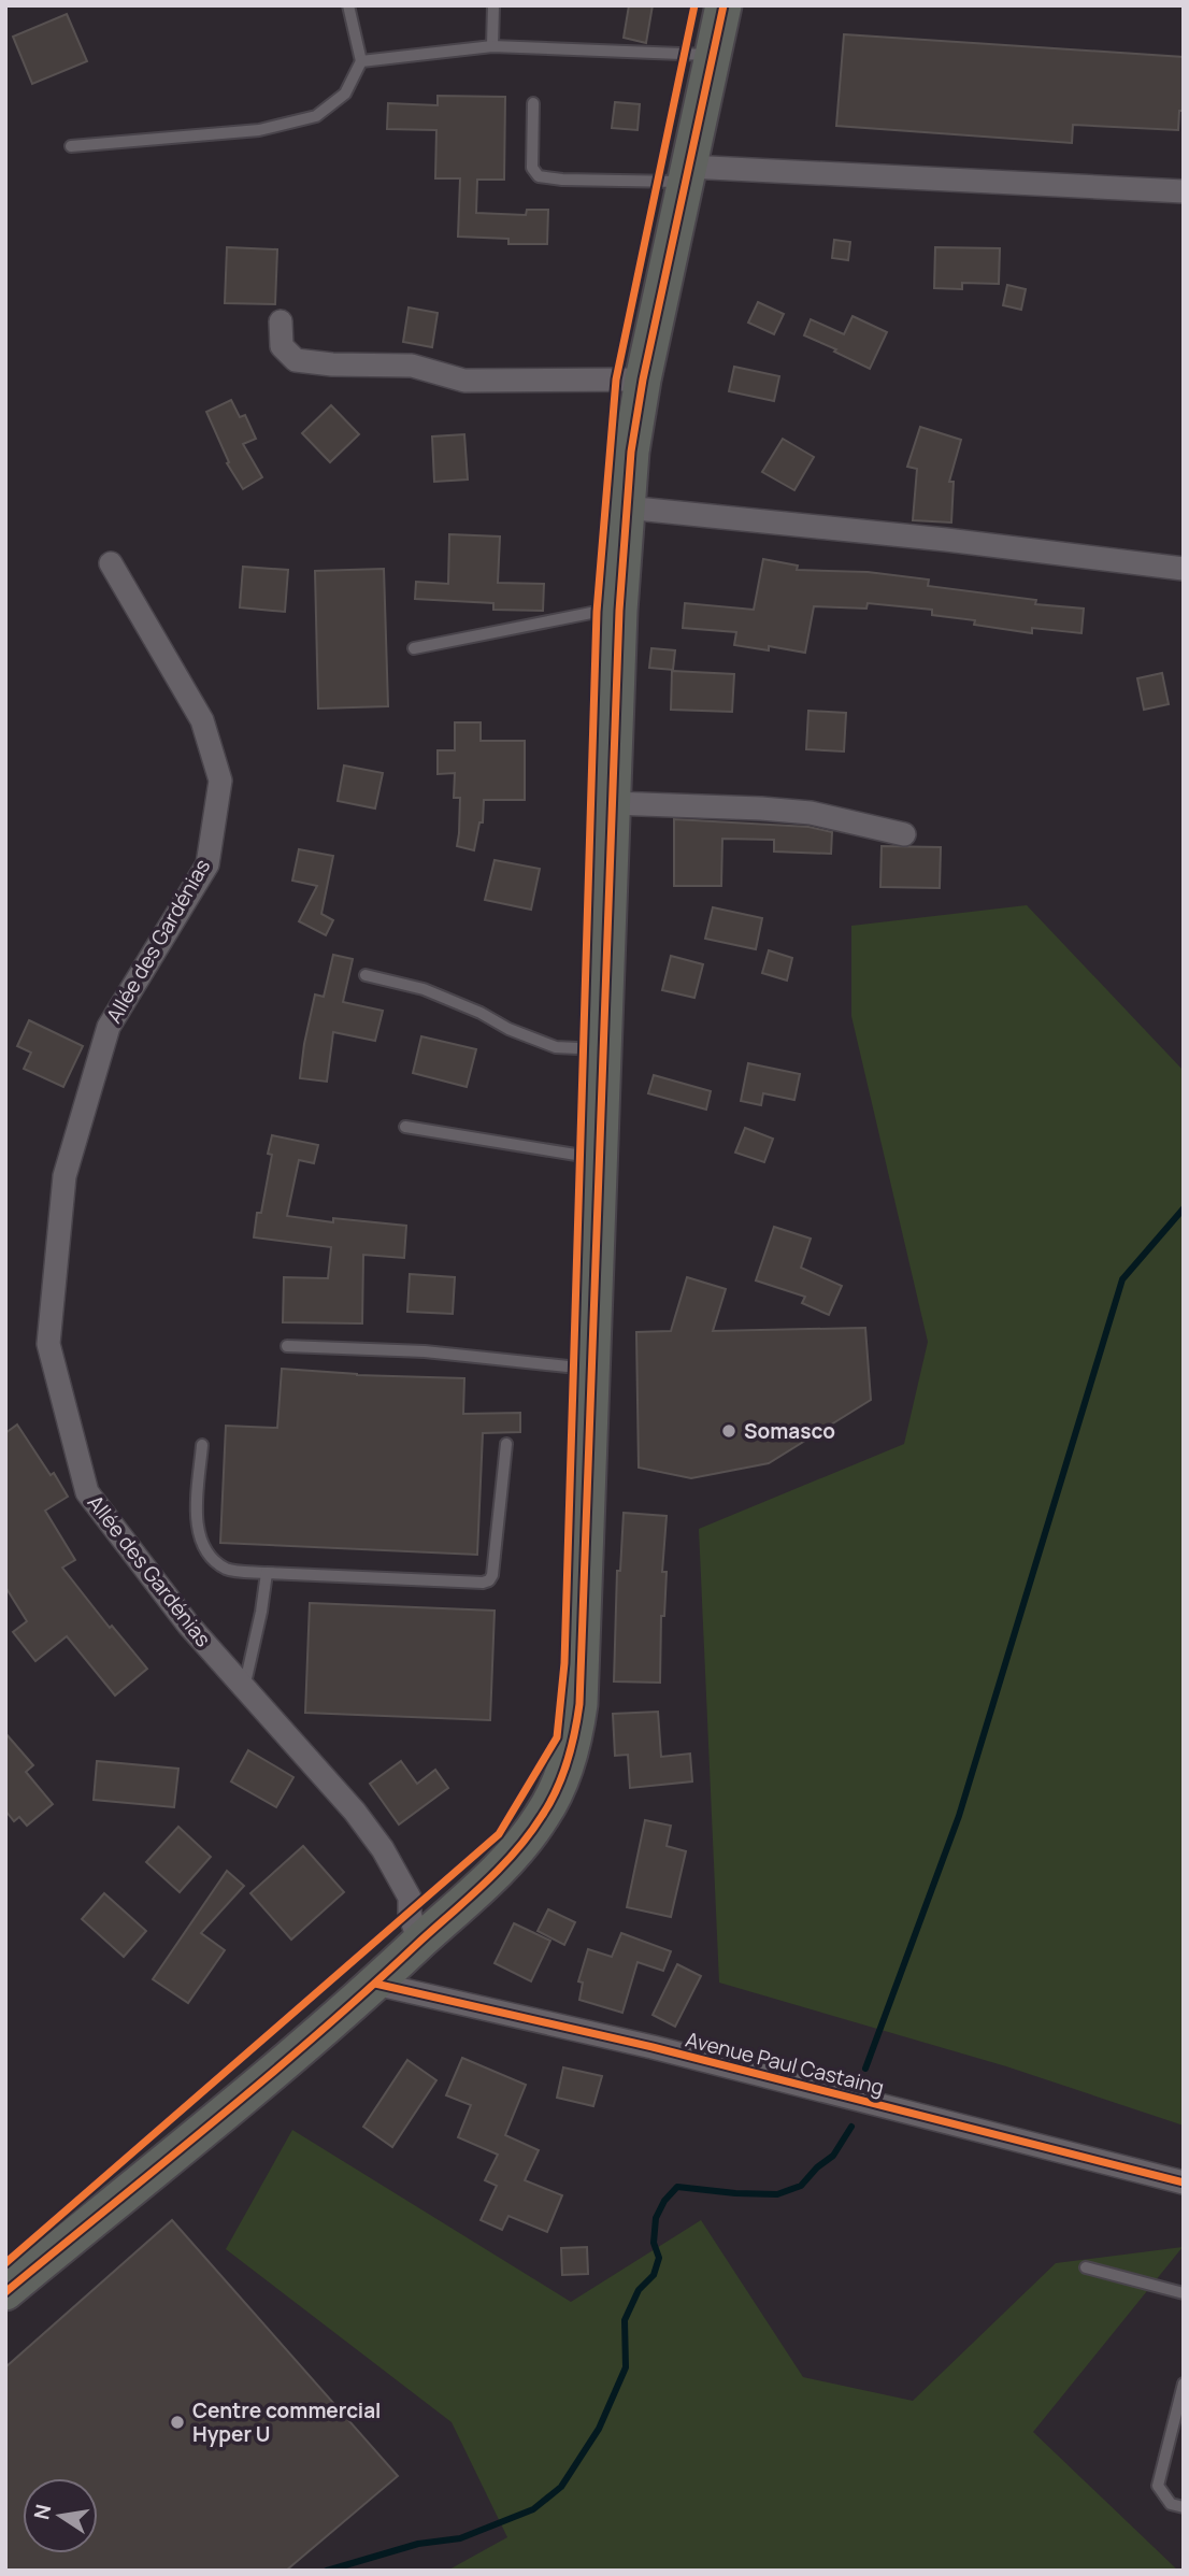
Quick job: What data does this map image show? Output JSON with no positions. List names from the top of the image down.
{
  "streets": {
    "street": ["Allée des Gardénias", "Avenue Paul Castaing"]
  },
  "places": ["Somasco", "Centre commercial Hyper U"],
  "north": "left"
}
